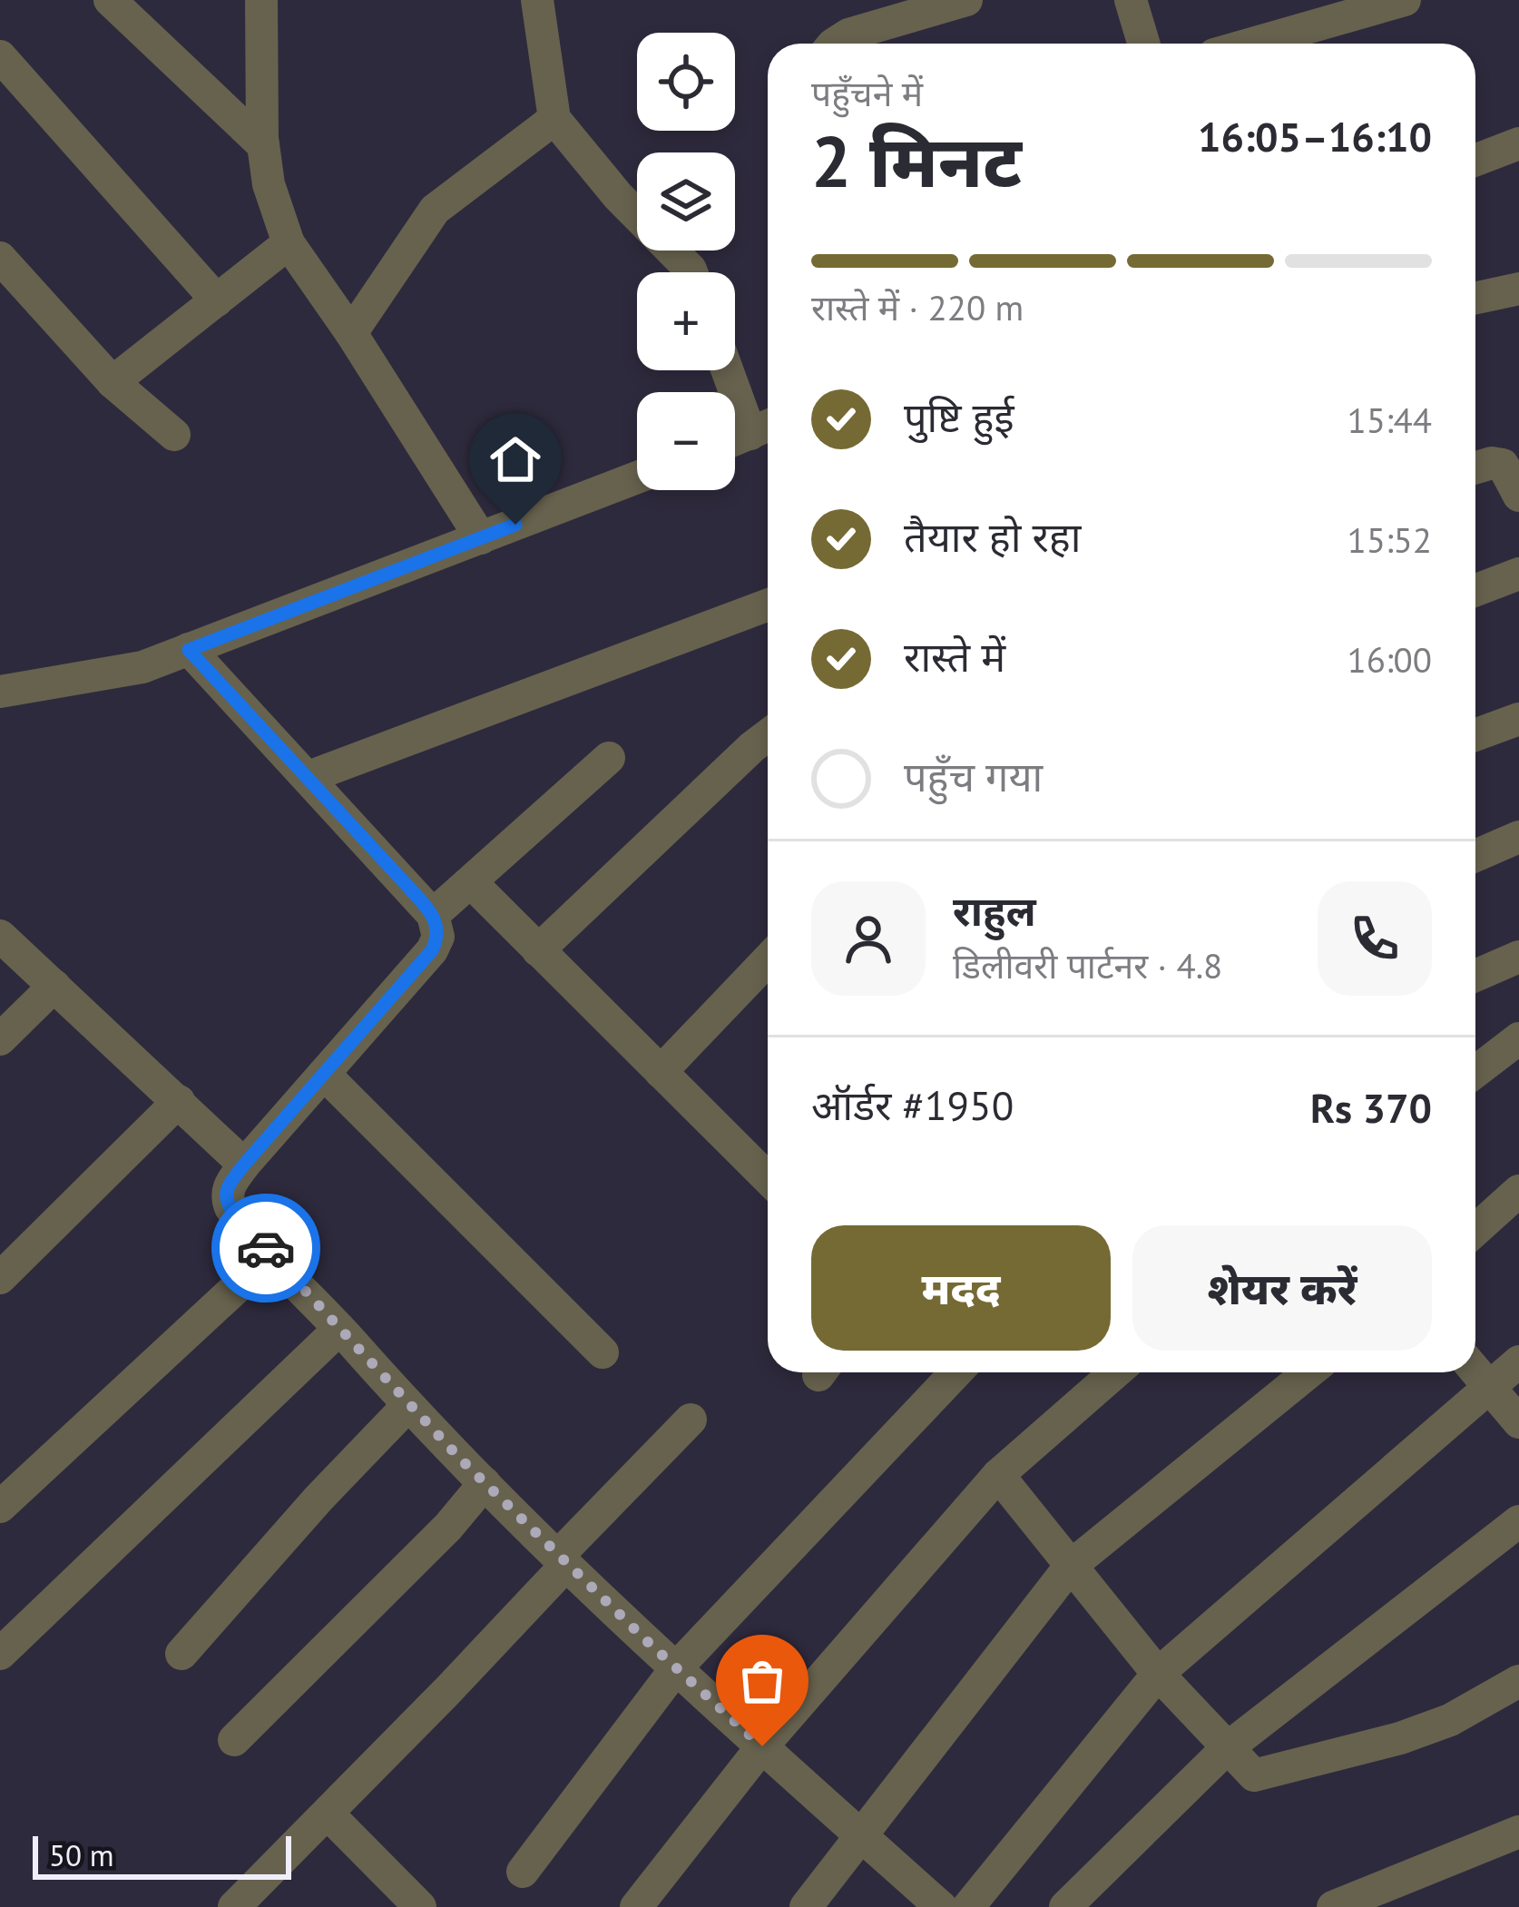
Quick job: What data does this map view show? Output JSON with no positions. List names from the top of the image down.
{
  "scale_bar": "50 m",
  "page": {
    "map_buttons": ["+", "−"],
    "heading": ["2 मिनट", "पहुँचने में", "16:05–16:10"],
    "panel": [
      "राहुल",
      "डिलीवरी पार्टनर · 4.8",
      "ऑर्डर #1950",
      "Rs 370"
    ],
    "bar": "रास्ते में · 220 m",
    "list": [
      ["पुष्टि हुई", "15:44"],
      ["तैयार हो रहा", "15:52"],
      ["रास्ते में", "16:00"],
      "पहुँच गया"
    ],
    "buttons": ["मदद", "शेयर करें"],
    "scale": "50 m"
  }
}
